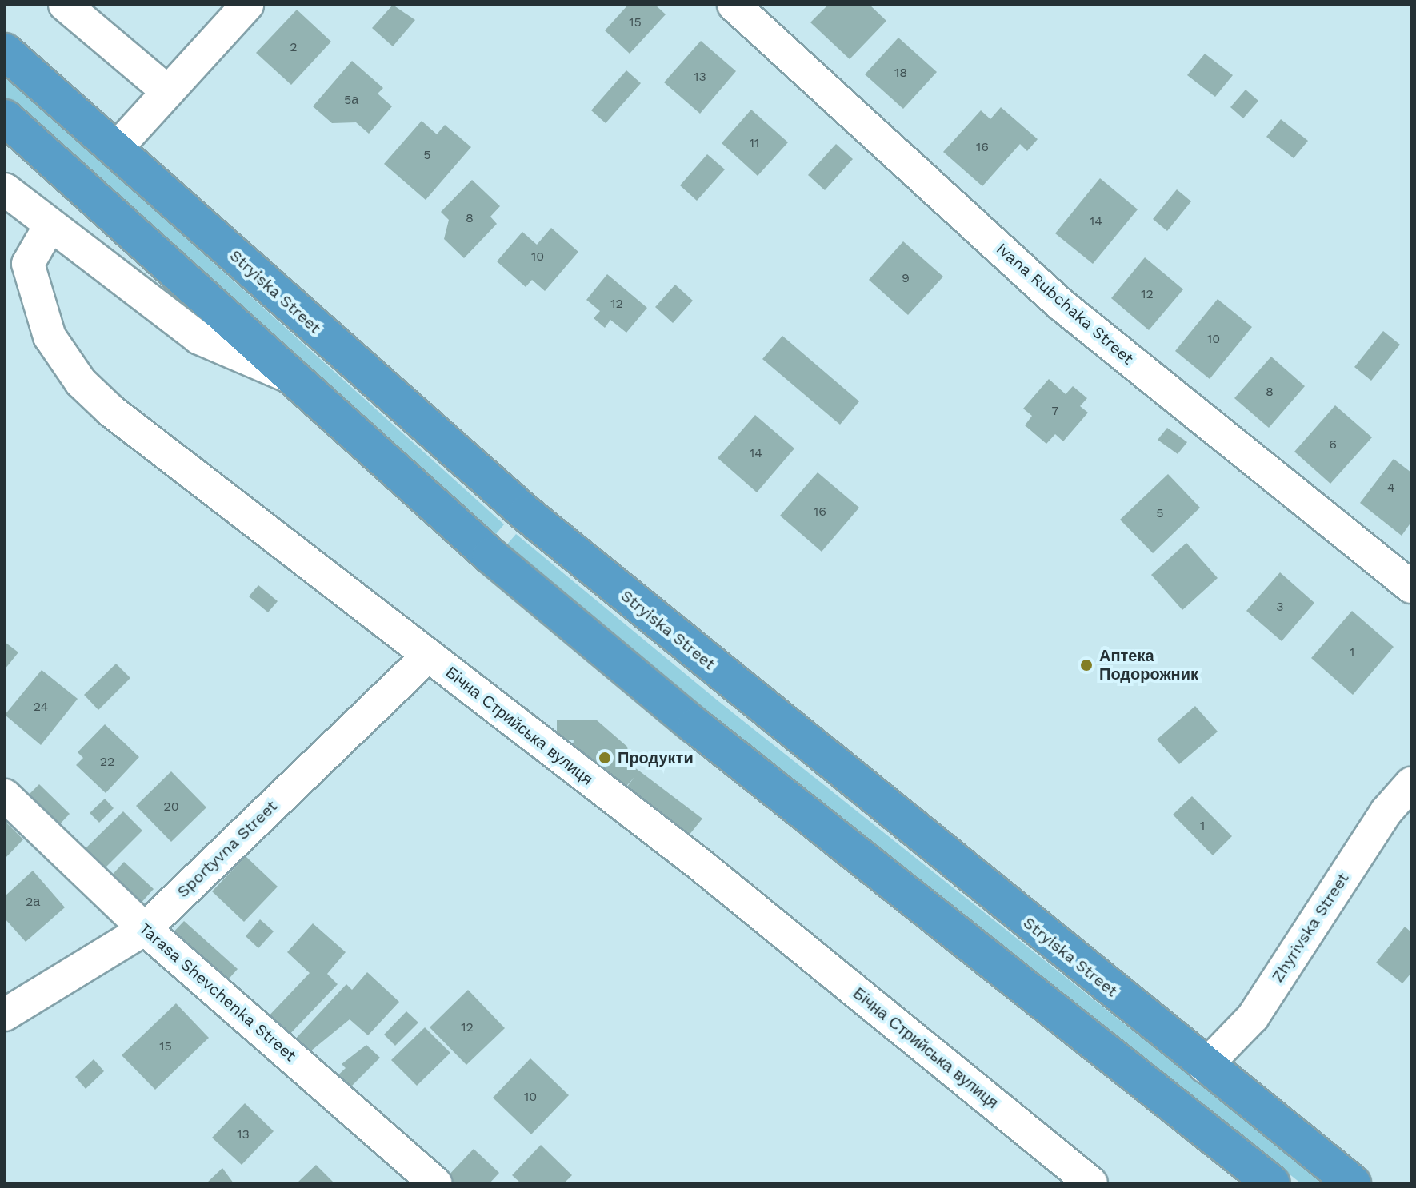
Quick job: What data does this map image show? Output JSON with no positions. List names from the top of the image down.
{
  "streets": {
    "highway": ["Stryiska Street"],
    "street": [
      "Ivana Rubchaka Street",
      "Бічна Стрийська вулиця",
      "Sportyvna Street",
      "Zhyrivska Street",
      "Tarasa Shevchenka Street"
    ]
  },
  "crossings": [
    ["Stryiska Street", "Zhyrivska Street"],
    ["Бічна Стрийська вулиця", "Sportyvna Street"],
    ["Sportyvna Street", "Tarasa Shevchenka Street"]
  ],
  "places": ["Аптека Подорожник", "Продукти"],
  "house_numbers": [
    "15",
    "2",
    "18",
    "13",
    "5а",
    "11",
    "16",
    "5",
    "8",
    "14",
    "10",
    "9",
    "12",
    "12",
    "10",
    "8",
    "7",
    "6",
    "14",
    "4",
    "16",
    "5",
    "3",
    "1",
    "24",
    "22",
    "20",
    "1",
    "2а",
    "12",
    "15",
    "10",
    "13"
  ]
}
